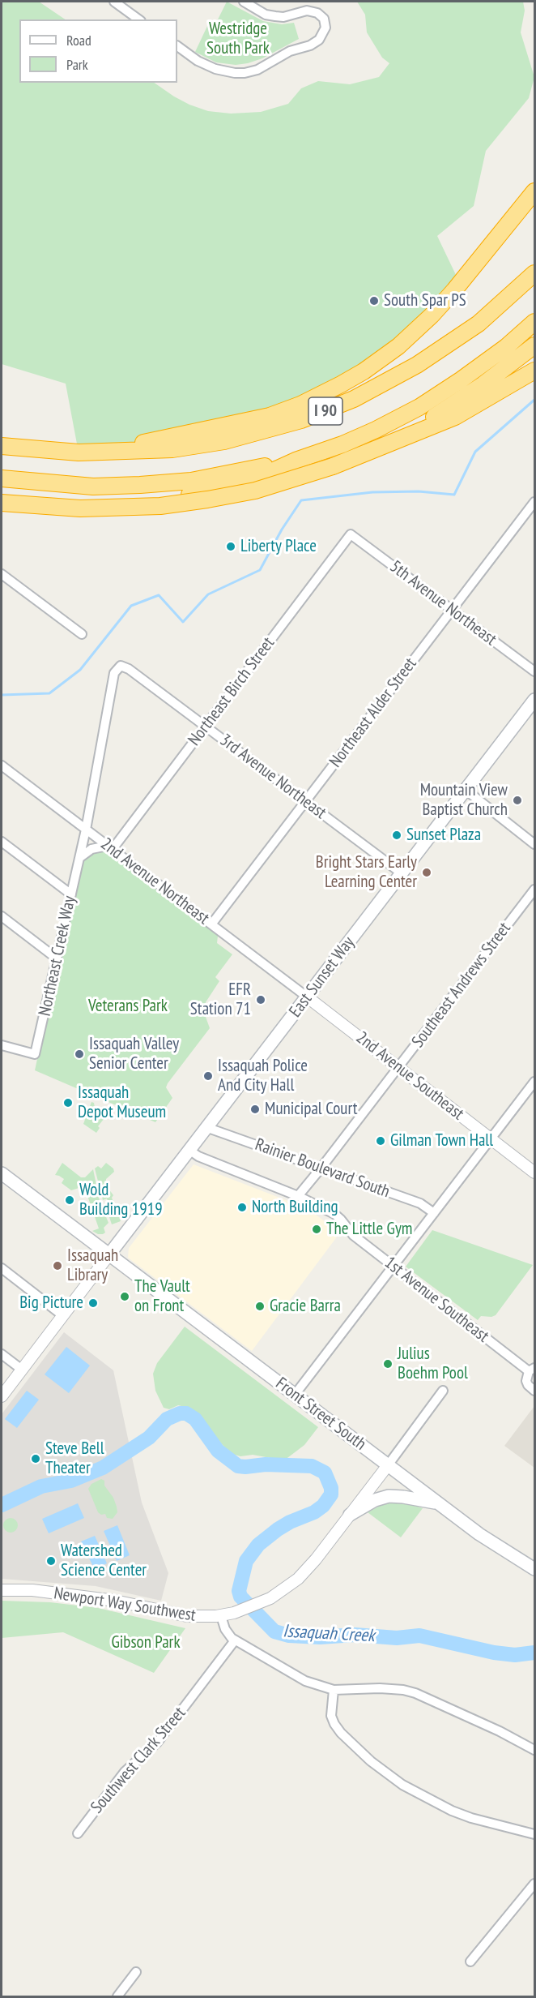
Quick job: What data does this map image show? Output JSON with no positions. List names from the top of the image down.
{
  "streets": {
    "highway": ["I 90"],
    "main road": ["East Sunset Way", "Front Street South"],
    "street": [
      "5th Avenue Northeast",
      "Northeast Birch Street",
      "Northeast Alder Street",
      "3rd Avenue Northeast",
      "2nd Avenue Northeast",
      "Northeast Creek Way",
      "Southeast Andrews Street",
      "2nd Avenue Southeast",
      "Rainier Boulevard South",
      "1st Avenue Southeast",
      "Newport Way Southwest",
      "Southwest Clark Street"
    ]
  },
  "crossings": [
    ["5th Avenue Northeast", "Northeast Birch Street"],
    ["5th Avenue Northeast", "Northeast Alder Street"],
    ["Northeast Birch Street", "3rd Avenue Northeast"],
    ["Northeast Birch Street", "2nd Avenue Northeast"],
    ["Northeast Alder Street", "3rd Avenue Northeast"],
    ["Northeast Alder Street", "2nd Avenue Northeast"],
    ["3rd Avenue Northeast", "Northeast Creek Way"],
    ["3rd Avenue Northeast", "East Sunset Way"],
    ["2nd Avenue Northeast", "Northeast Creek Way"],
    ["2nd Avenue Northeast", "East Sunset Way"],
    ["2nd Avenue Northeast", "2nd Avenue Southeast"],
    ["East Sunset Way", "2nd Avenue Southeast"],
    ["East Sunset Way", "Rainier Boulevard South"],
    ["East Sunset Way", "1st Avenue Southeast"],
    ["East Sunset Way", "Front Street South"],
    ["Southeast Andrews Street", "2nd Avenue Southeast"],
    ["Southeast Andrews Street", "Rainier Boulevard South"],
    ["Southeast Andrews Street", "1st Avenue Southeast"],
    ["Front Street South", "Newport Way Southwest"]
  ],
  "water": ["Issaquah Creek"],
  "parks": ["Westridge South Park", "Veterans Park", "Gibson Park"],
  "places": [
    "South Spar PS",
    "Liberty Place",
    "Mountain View Baptist Church",
    "Sunset Plaza",
    "Bright Stars Early Learning Center",
    "EFR Station 71",
    "Issaquah Valley Senior Center",
    "Issaquah Police And City Hall",
    "Issaquah Depot Museum",
    "Municipal Court",
    "Gilman Town Hall",
    "Wold Building 1919",
    "North Building",
    "The Little Gym",
    "Issaquah Library",
    "The Vault on Front",
    "Big Picture",
    "Gracie Barra",
    "Julius Boehm Pool",
    "Steve Bell Theater",
    "Watershed Science Center"
  ],
  "legend": ["Road", "Park"]
}
